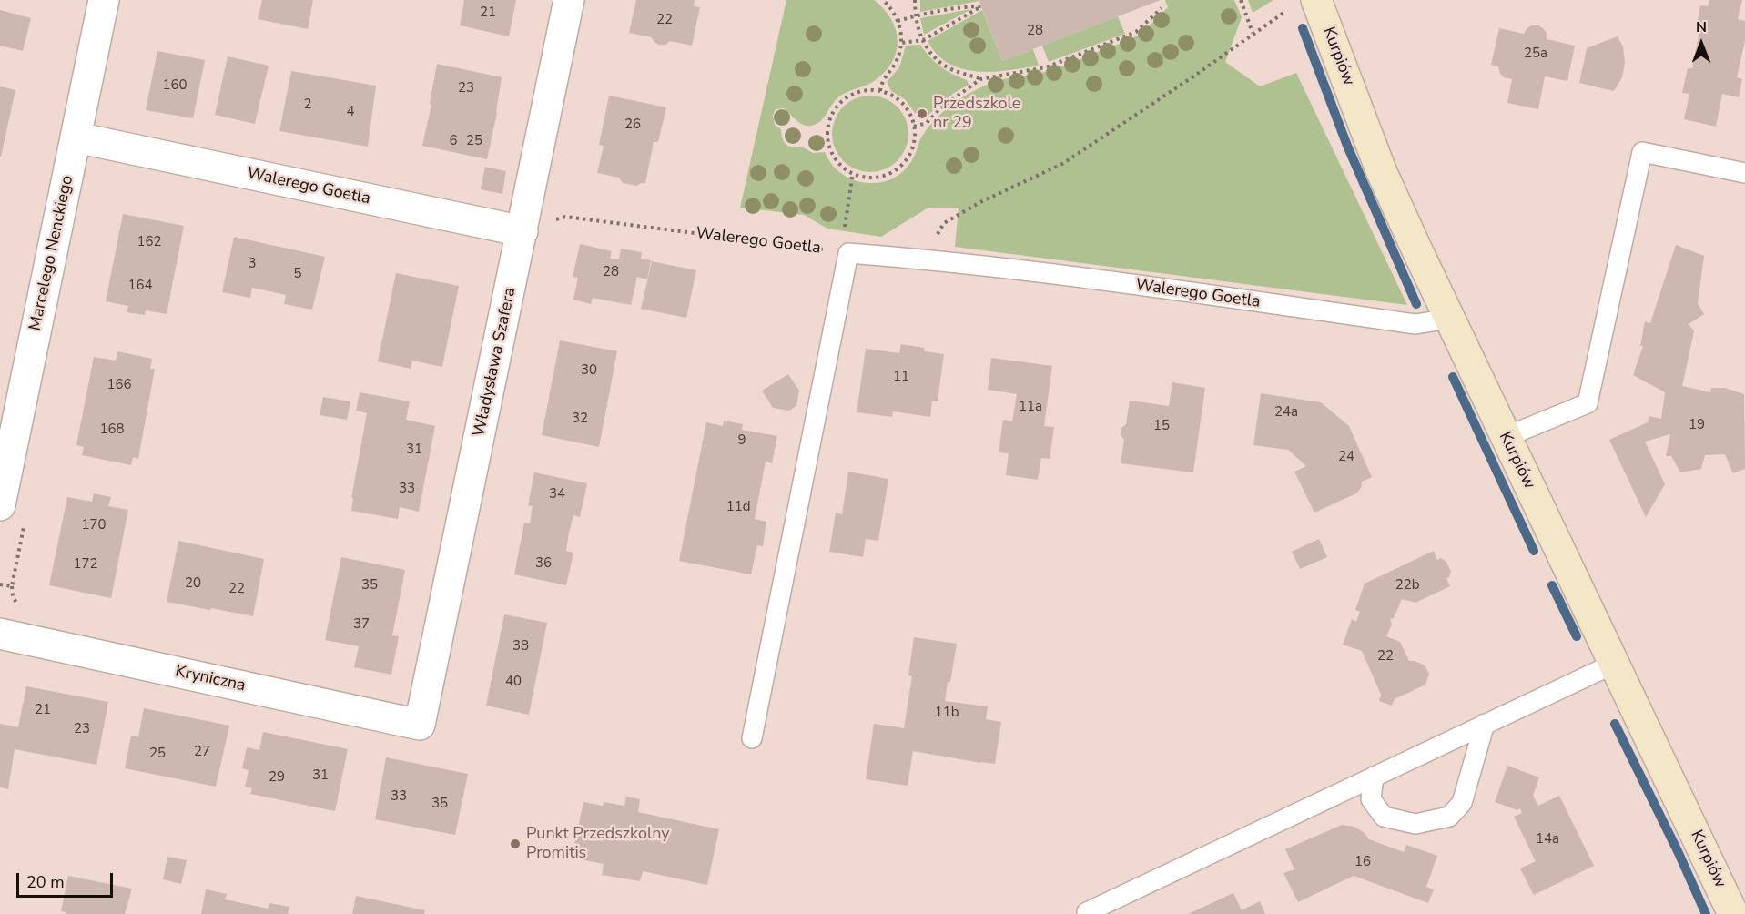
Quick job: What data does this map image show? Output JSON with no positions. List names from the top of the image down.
{
  "streets": {
    "street": [
      "Kurpiów",
      "Walerego Goetla",
      "Marcelego Nenckiego",
      "Władysława Szafera",
      "Kryniczna"
    ]
  },
  "crossings": [
    ["Kurpiów", "Walerego Goetla"],
    ["Walerego Goetla", "Marcelego Nenckiego"],
    ["Walerego Goetla", "Władysława Szafera"],
    ["Władysława Szafera", "Kryniczna"]
  ],
  "places": ["Przedszkole nr 29", "Punkt Przedszkolny Promitis"],
  "house_numbers": [
    "21",
    "22",
    "28",
    "25a",
    "160",
    "23",
    "2",
    "4",
    "26",
    "6",
    "25",
    "162",
    "3",
    "28",
    "5",
    "164",
    "30",
    "11",
    "166",
    "11a",
    "24a",
    "32",
    "19",
    "15",
    "168",
    "9",
    "31",
    "24",
    "33",
    "34",
    "11d",
    "170",
    "36",
    "172",
    "20",
    "35",
    "22b",
    "22",
    "37",
    "38",
    "22",
    "40",
    "21",
    "11b",
    "23",
    "27",
    "25",
    "31",
    "29",
    "33",
    "35",
    "14a",
    "16"
  ],
  "scale_bar": "20 m",
  "north": "top"
}
